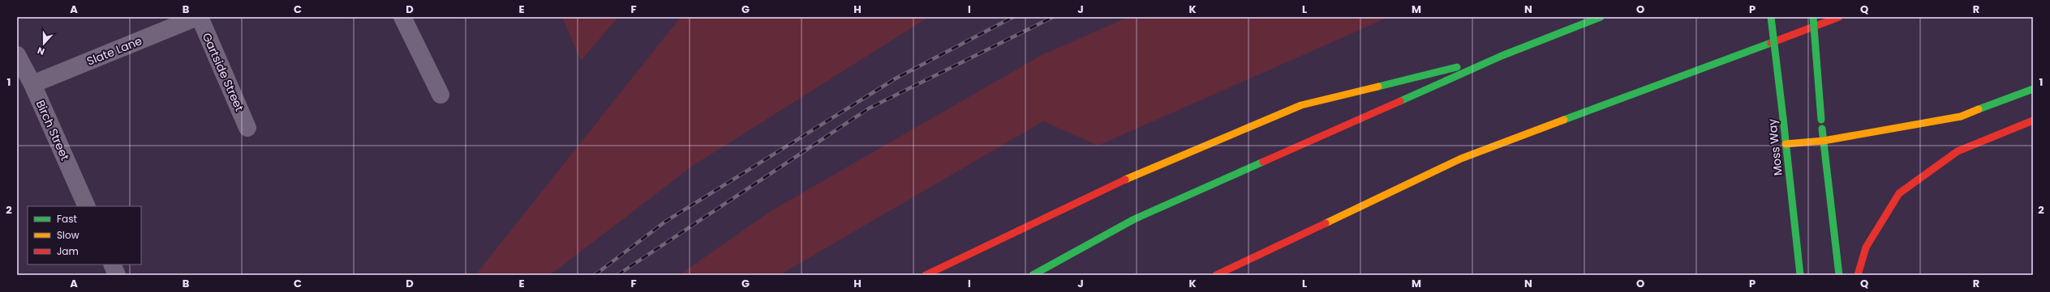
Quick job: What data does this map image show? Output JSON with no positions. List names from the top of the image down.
{
  "streets": {
    "main road": ["Moss Way"],
    "street": ["Slate Lane", "Gartside Street", "Birch Street"]
  },
  "crossings": [
    ["Slate Lane", "Gartside Street"],
    ["Slate Lane", "Birch Street"]
  ],
  "legend": ["Fast", "Slow", "Jam"],
  "north": "bottom",
  "grid": {
    "columns": [
      "A",
      "B",
      "C",
      "D",
      "E",
      "F",
      "G",
      "H",
      "I",
      "J",
      "K",
      "L",
      "M",
      "N",
      "O",
      "P",
      "Q",
      "R"
    ],
    "rows": ["1", "2"]
  }
}
